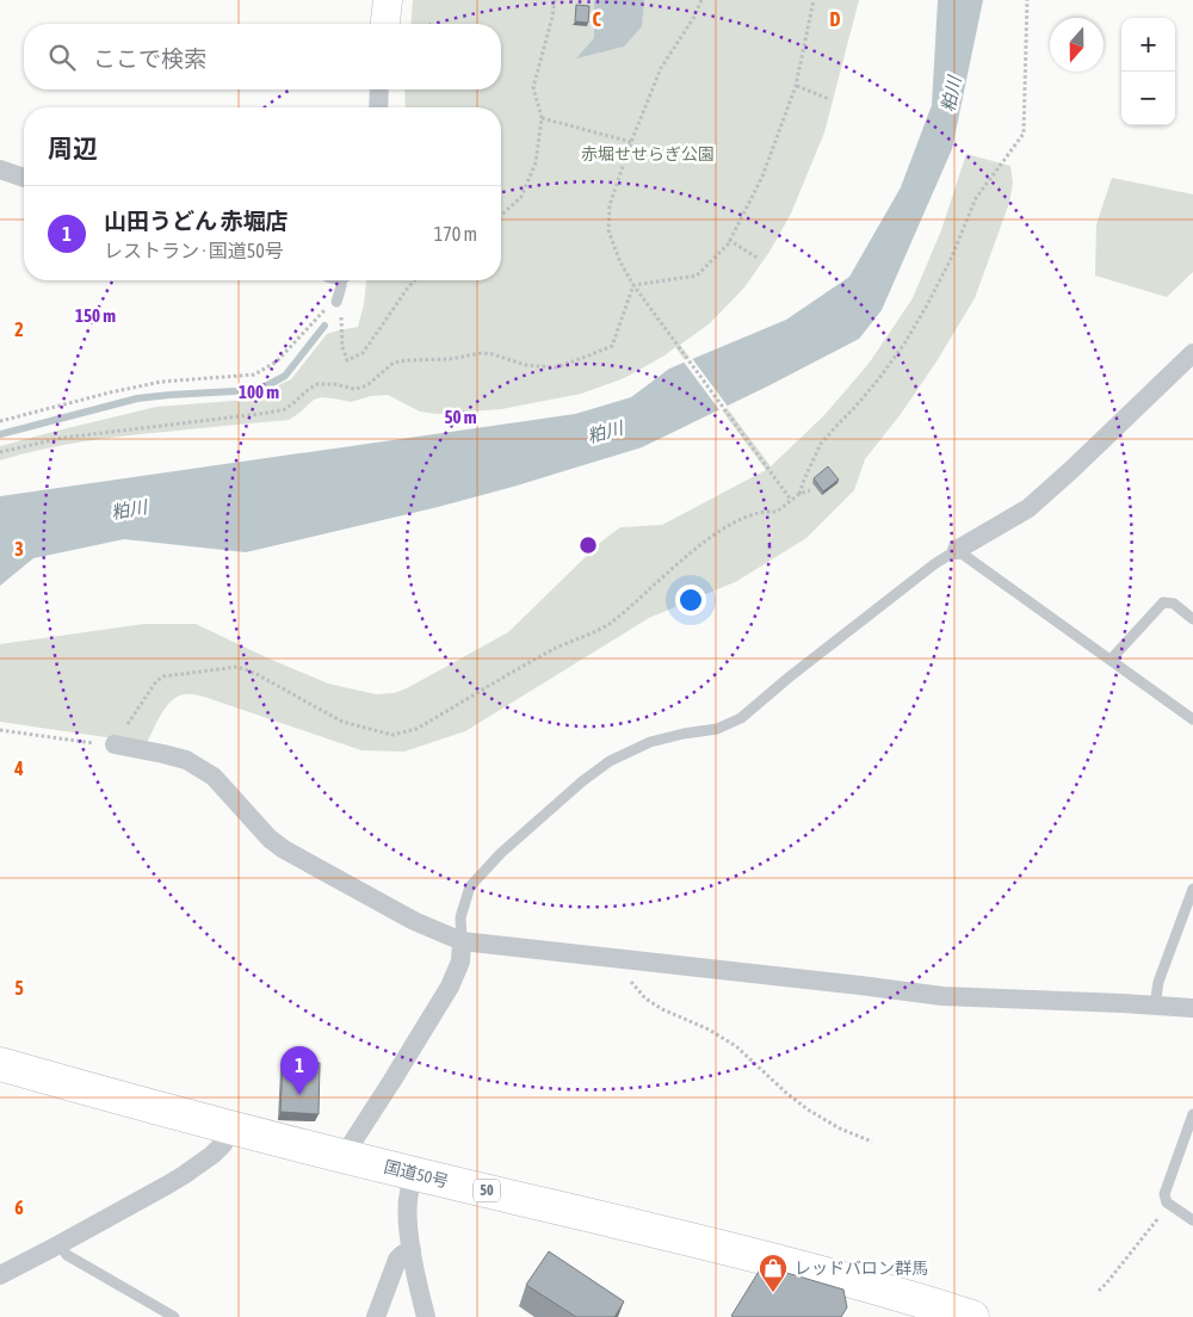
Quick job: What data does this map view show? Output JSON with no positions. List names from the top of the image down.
{
  "streets": {
    "highway": ["国道50号", "50"]
  },
  "water": ["粕川"],
  "parks": ["赤堀せせらぎ公園"],
  "places": {
    "shop": ["レッドバロン群馬"]
  },
  "north": "bottom",
  "page": {
    "map_buttons": ["+", "−"],
    "search": "ここで検索",
    "heading": "周辺",
    "list": [
      {
        "mark": "1",
        "name": "山田うどん 赤堀店",
        "note": "レストラン · 国道50号",
        "value": "170 m"
      }
    ],
    "pins": "1"
  },
  "grid": {
    "columns": ["C", "D"],
    "rows": [
      "2",
      "3",
      "4",
      "5",
      "6"
    ]
  },
  "rings": ["150 m", "100 m", "50 m"]
}
